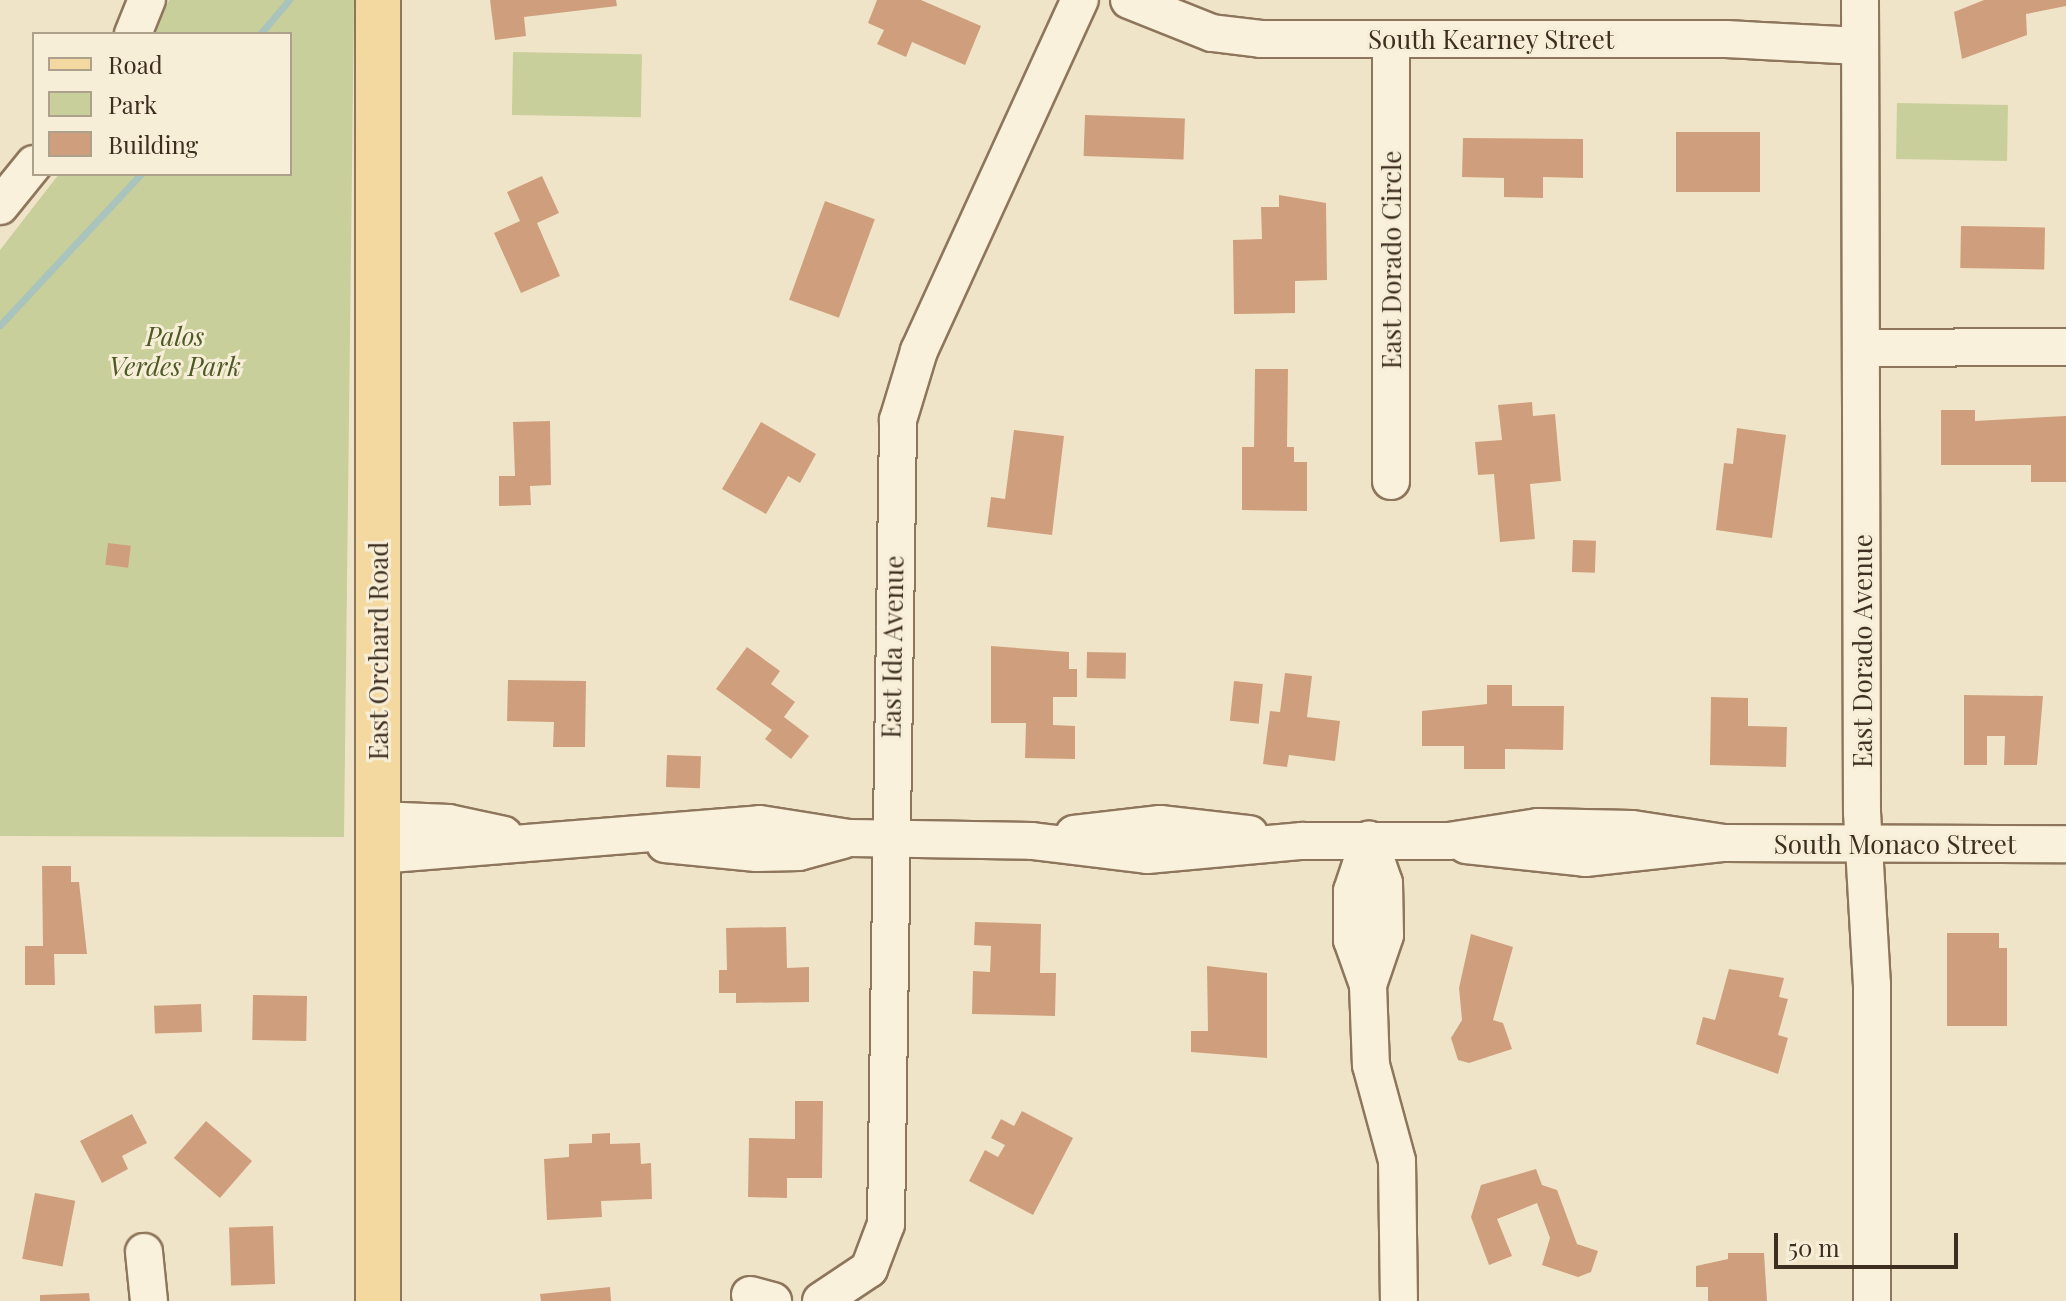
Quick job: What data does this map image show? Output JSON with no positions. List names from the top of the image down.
{
  "streets": {
    "main road": ["East Orchard Road"],
    "street": [
      "South Kearney Street",
      "East Dorado Circle",
      "East Ida Avenue",
      "East Dorado Avenue",
      "South Monaco Street"
    ]
  },
  "crossings": [
    ["South Kearney Street", "East Dorado Circle"],
    ["South Kearney Street", "East Dorado Avenue"],
    ["East Ida Avenue", "South Monaco Street"],
    ["East Orchard Road", "South Monaco Street"],
    ["East Dorado Avenue", "South Monaco Street"]
  ],
  "parks": ["Palos Verdes Park"],
  "legend": ["Road", "Park", "Building"],
  "scale_bar": "50 m"
}
